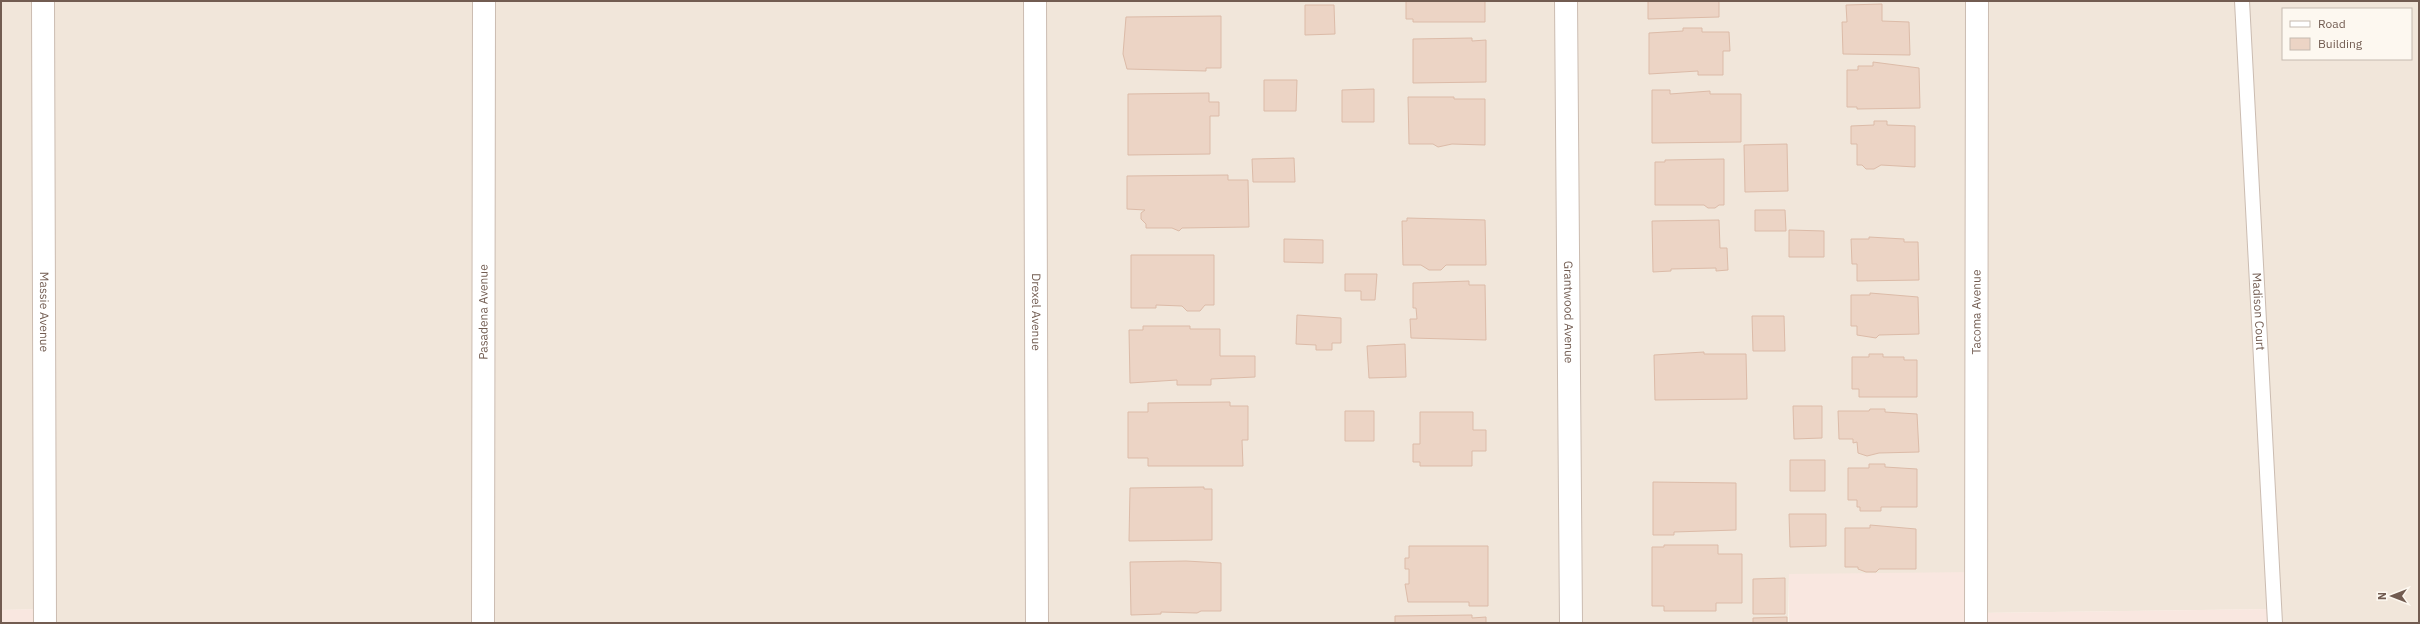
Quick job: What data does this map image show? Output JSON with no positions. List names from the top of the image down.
{
  "streets": {
    "street": [
      "Massie Avenue",
      "Pasadena Avenue",
      "Drexel Avenue",
      "Grantwood Avenue",
      "Tacoma Avenue"
    ],
    "lane": ["Madison Court"]
  },
  "legend": ["Road", "Building"],
  "north": "left"
}
